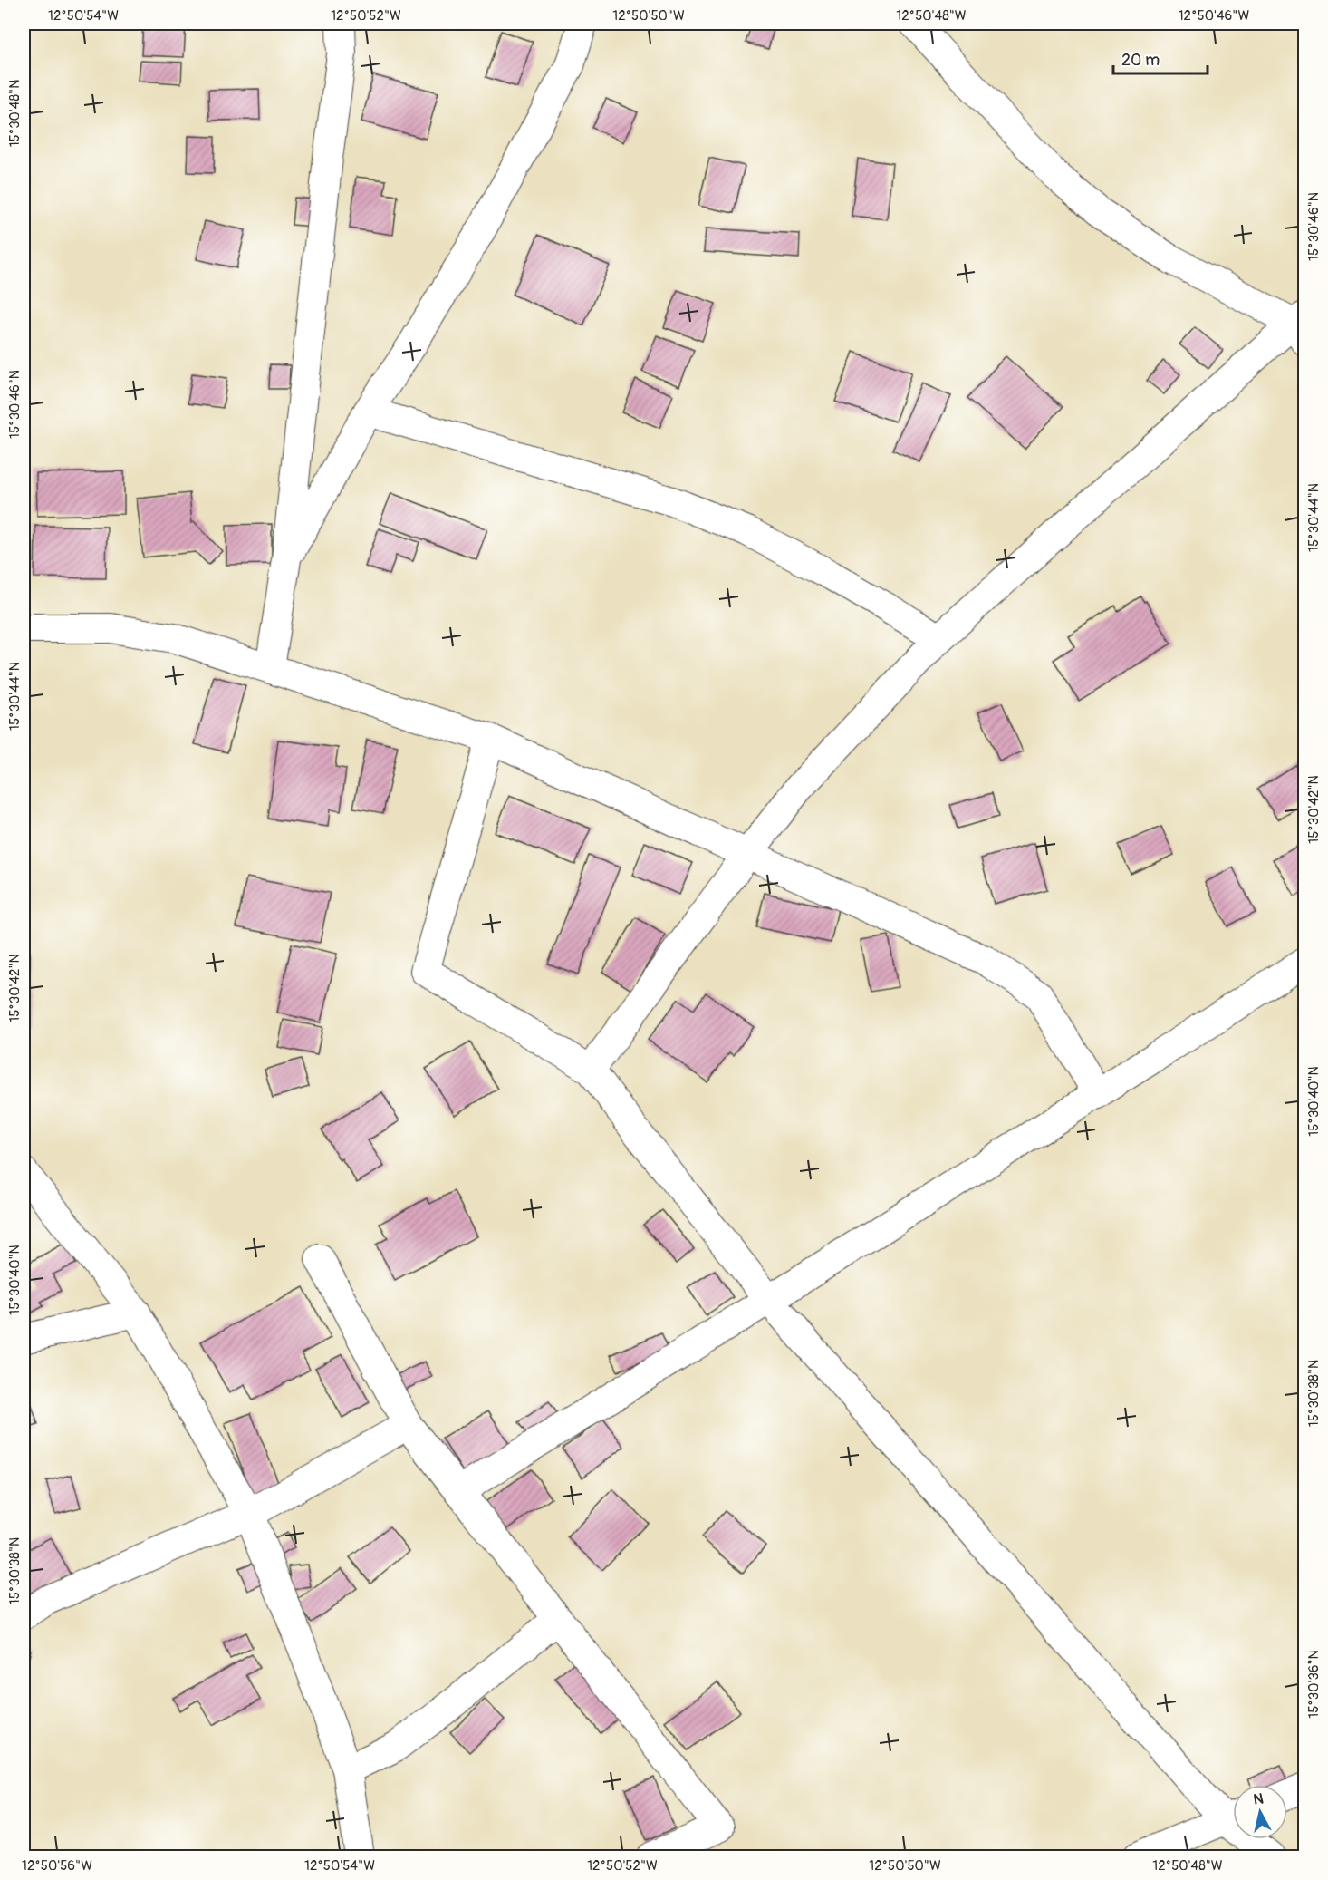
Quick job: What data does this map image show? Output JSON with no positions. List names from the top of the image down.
{
  "scale_bar": "20 m",
  "north": "top",
  "coordinates": [
    "12°50'54\"W",
    "12°50'52\"W",
    "12°50'50\"W",
    "12°50'48\"W",
    "12°50'46\"W",
    "15°30'48\"N",
    "15°30'46\"N",
    "15°30'44\"N",
    "15°30'42\"N",
    "15°30'40\"N",
    "15°30'38\"N",
    "15°30'36\"N",
    "12°50'56\"W"
  ]
}
